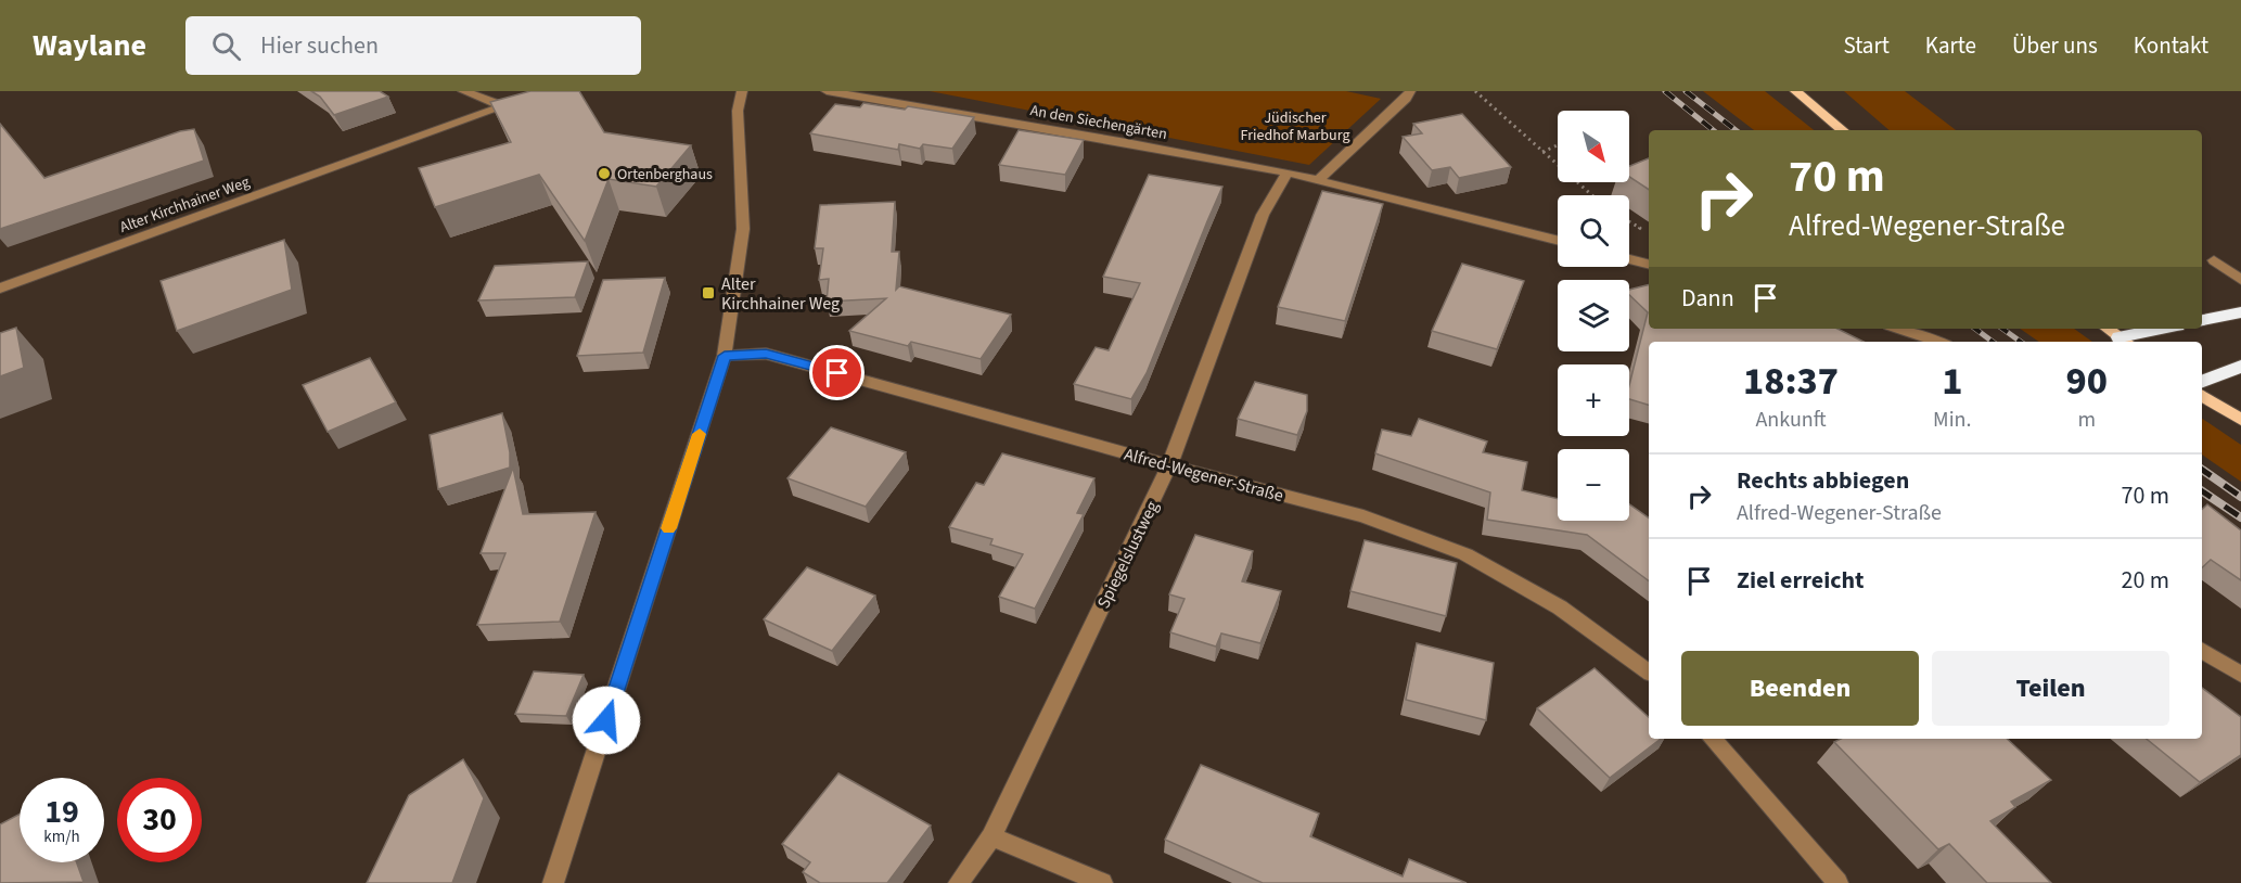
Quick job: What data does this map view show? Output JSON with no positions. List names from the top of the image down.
{
  "streets": {
    "street": [
      "An den Siechengärten",
      "Alter Kirchhainer Weg",
      "Alfred-Wegener-Straße",
      "Spiegelslustweg"
    ]
  },
  "crossings": [
    ["An den Siechengärten", "Spiegelslustweg"],
    ["Alfred-Wegener-Straße", "Spiegelslustweg"]
  ],
  "parks": ["Jüdischer Friedhof Marburg"],
  "places": {
    "other": ["Ortenberghaus"],
    "transit": ["Alter Kirchhainer Weg"]
  },
  "north": "bottom right",
  "page": {
    "header": "Waylane",
    "search": "Hier suchen",
    "nav": [
      "Start",
      "Karte",
      "Über uns",
      "Kontakt"
    ],
    "map_buttons": ["+", "−"],
    "turn": ["70 m", "Alfred-Wegener-Straße"],
    "then": "Dann",
    "eta": [
      "18:37",
      "Ankunft",
      "1",
      "Min.",
      "90",
      "m"
    ],
    "list": [
      {
        "name": "Rechts abbiegen",
        "note": "Alfred-Wegener-Straße",
        "value": "70 m"
      },
      {
        "name": "Ziel erreicht",
        "value": "20 m"
      }
    ],
    "buttons": ["Beenden", "Teilen"],
    "speed": "19 km/h",
    "limit": "30"
  }
}
